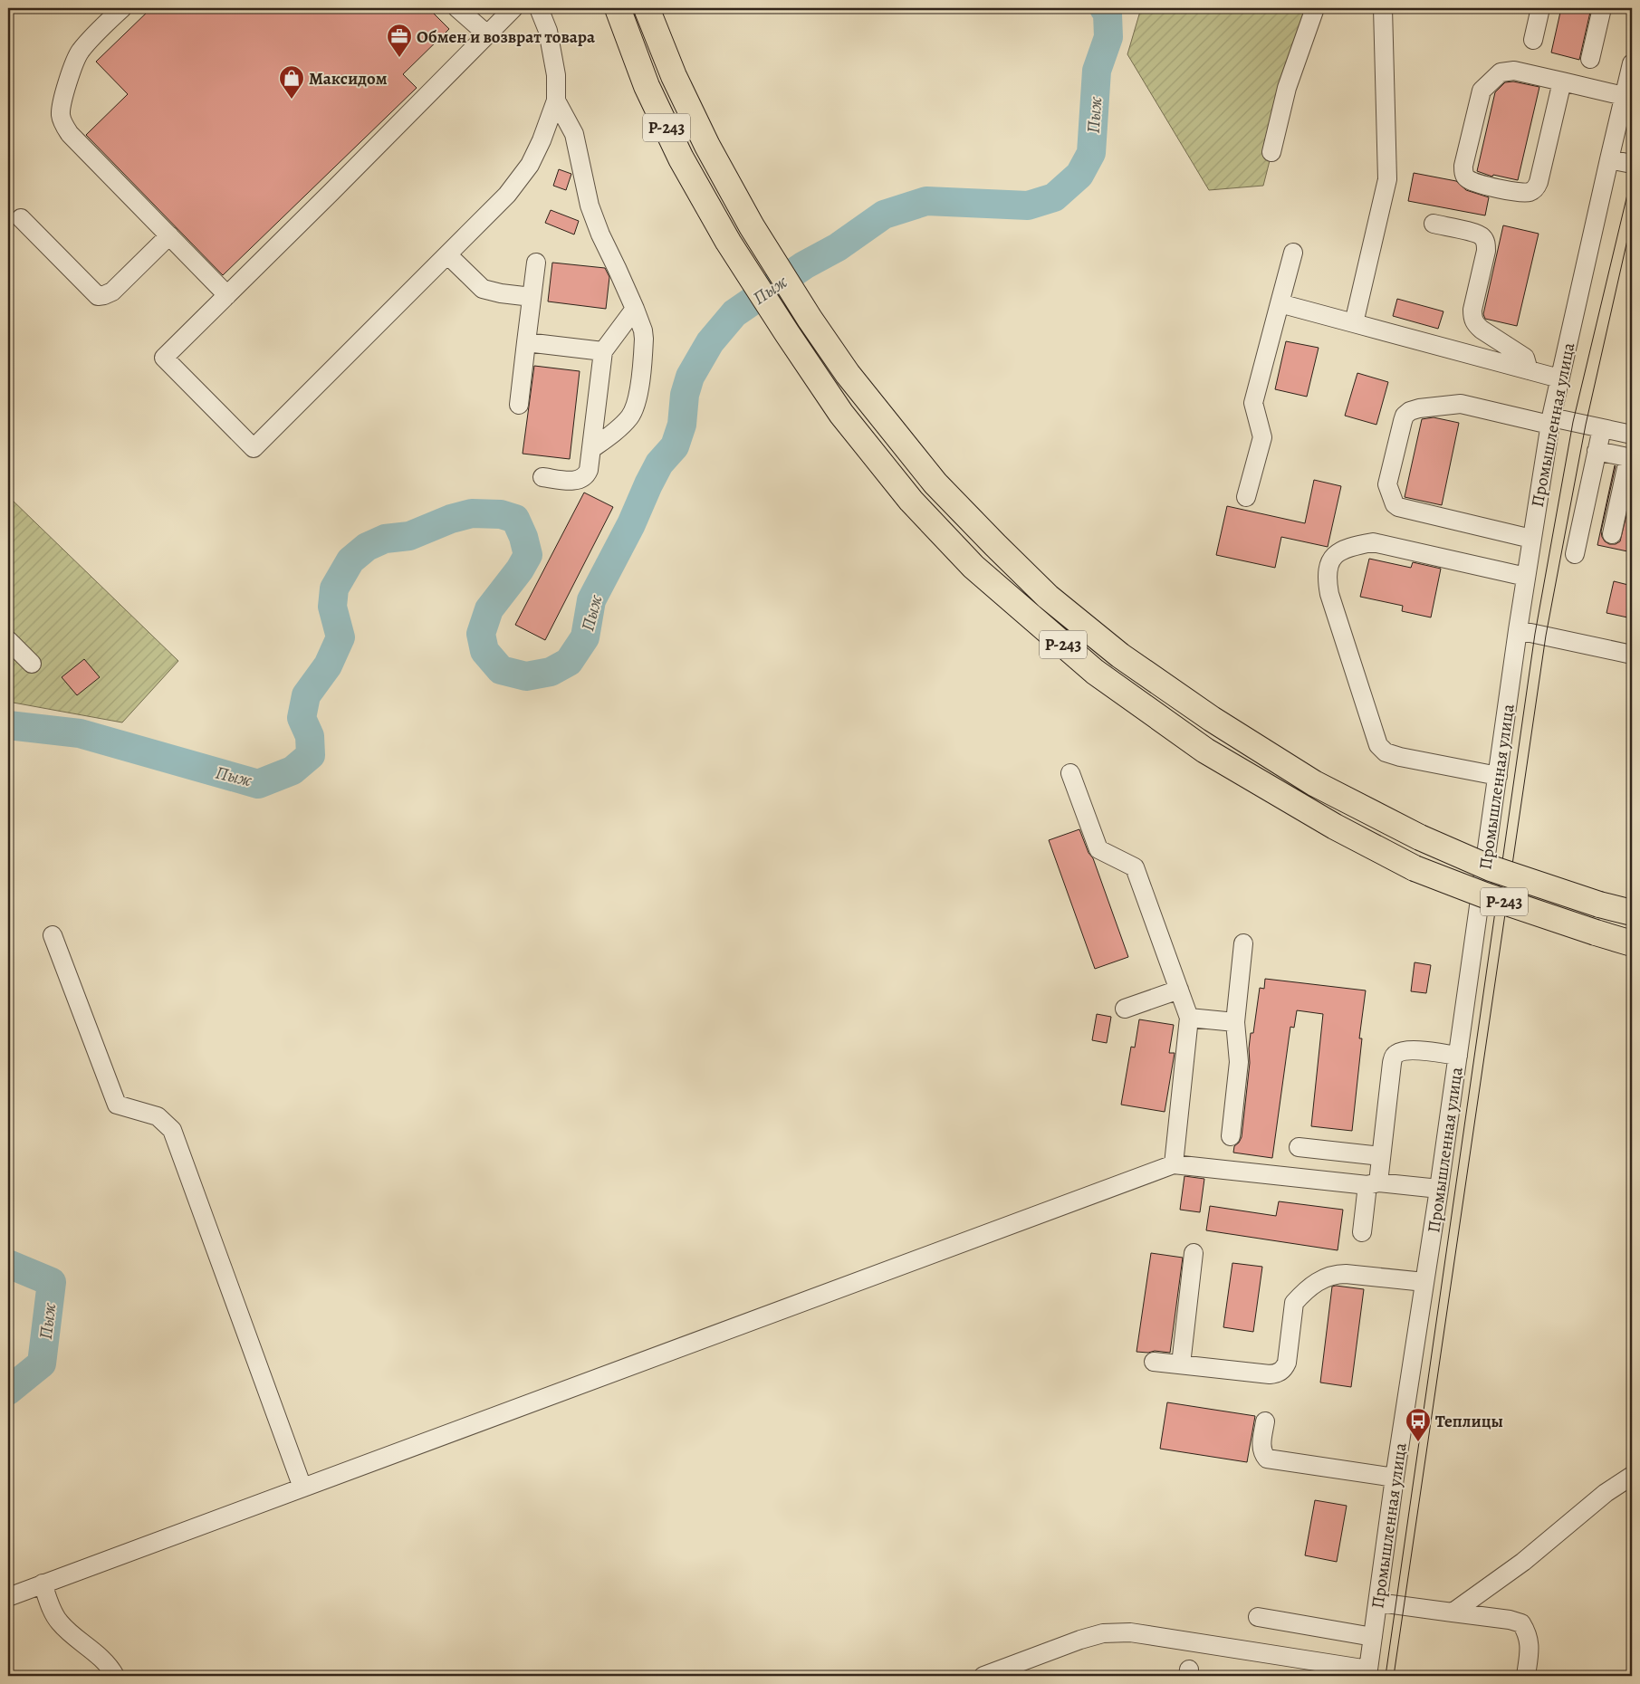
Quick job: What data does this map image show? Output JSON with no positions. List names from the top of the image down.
{
  "streets": {
    "highway": ["Р-243"],
    "street": ["Промышленная улица"]
  },
  "water": ["Пыж"],
  "places": {
    "office": ["Обмен и возврат товара"],
    "shop": ["Максидом"],
    "bus stop": ["Теплицы"]
  }
}
